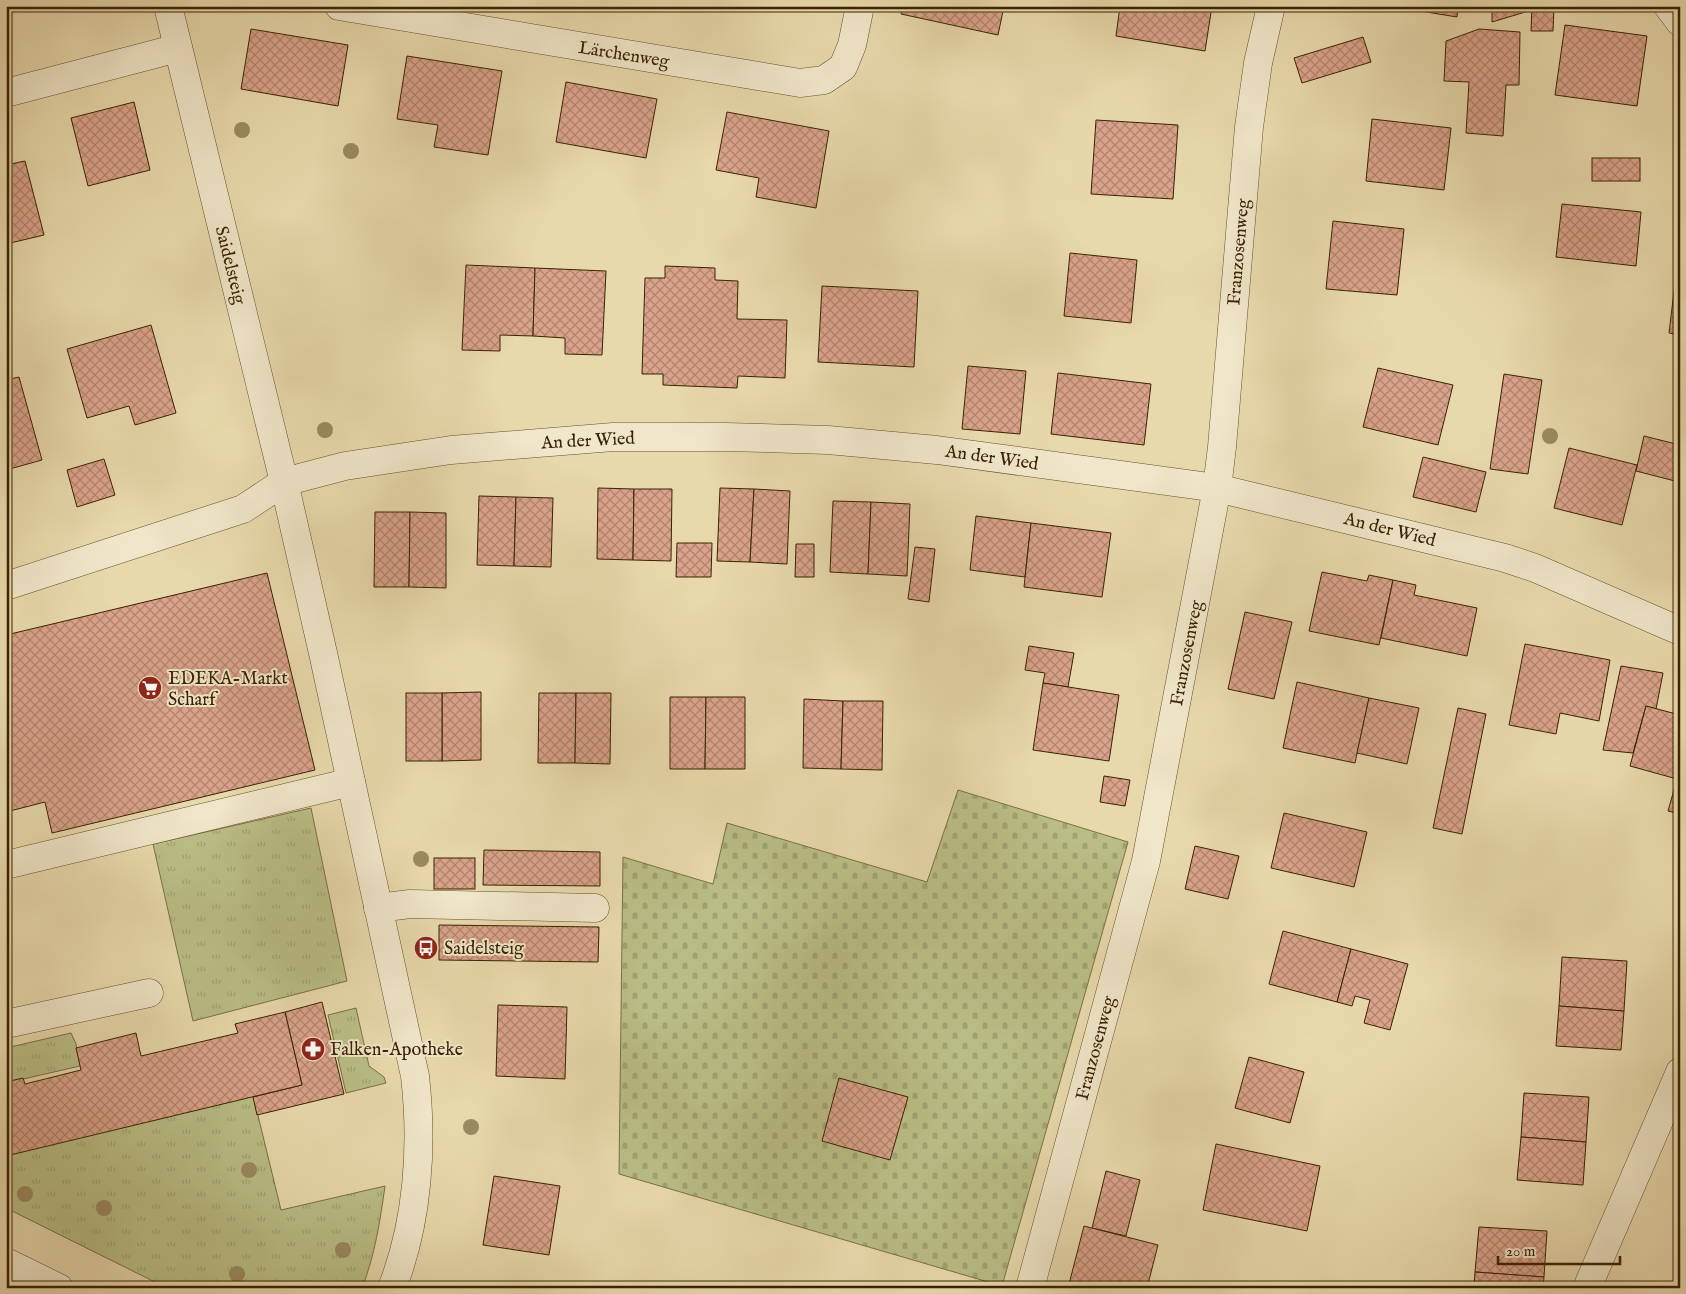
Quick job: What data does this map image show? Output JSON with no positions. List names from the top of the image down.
{
  "streets": {
    "street": [
      "Lärchenweg",
      "Franzosenweg",
      "Saidelsteig",
      "An der Wied"
    ]
  },
  "crossings": [
    ["Franzosenweg", "An der Wied"],
    ["Saidelsteig", "An der Wied"]
  ],
  "places": {
    "supermarket": ["EDEKA-Markt Scharf"],
    "bus stop": ["Saidelsteig"],
    "pharmacy": ["Falken-Apotheke"]
  },
  "scale_bar": "20 m"
}
